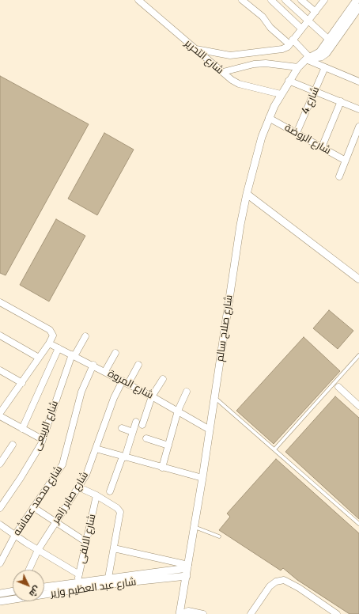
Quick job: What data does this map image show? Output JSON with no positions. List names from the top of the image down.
{
  "streets": {
    "street": [
      "شارع التحرير",
      "شارع 4",
      "شارع الروضة",
      "شارع صلاح سالم",
      "شارع المروة",
      "شارع الربيعى",
      "شارع صابر زاهر",
      "شارع محمد عماشه",
      "شارع الالفى",
      "شارع عبد العظيم وزير"
    ]
  },
  "crossings": [
    ["شارع التحرير", "شارع صلاح سالم"],
    ["شارع 4", "شارع الروضة"],
    ["شارع الروضة", "شارع صلاح سالم"],
    ["شارع صلاح سالم", "شارع المروة"],
    ["شارع صلاح سالم", "شارع عبد العظيم وزير"],
    ["شارع المروة", "شارع الربيعى"],
    ["شارع المروة", "شارع صابر زاهر"],
    ["شارع المروة", "شارع محمد عماشه"],
    ["شارع الالفى", "شارع عبد العظيم وزير"]
  ],
  "north": "bottom right"
}
